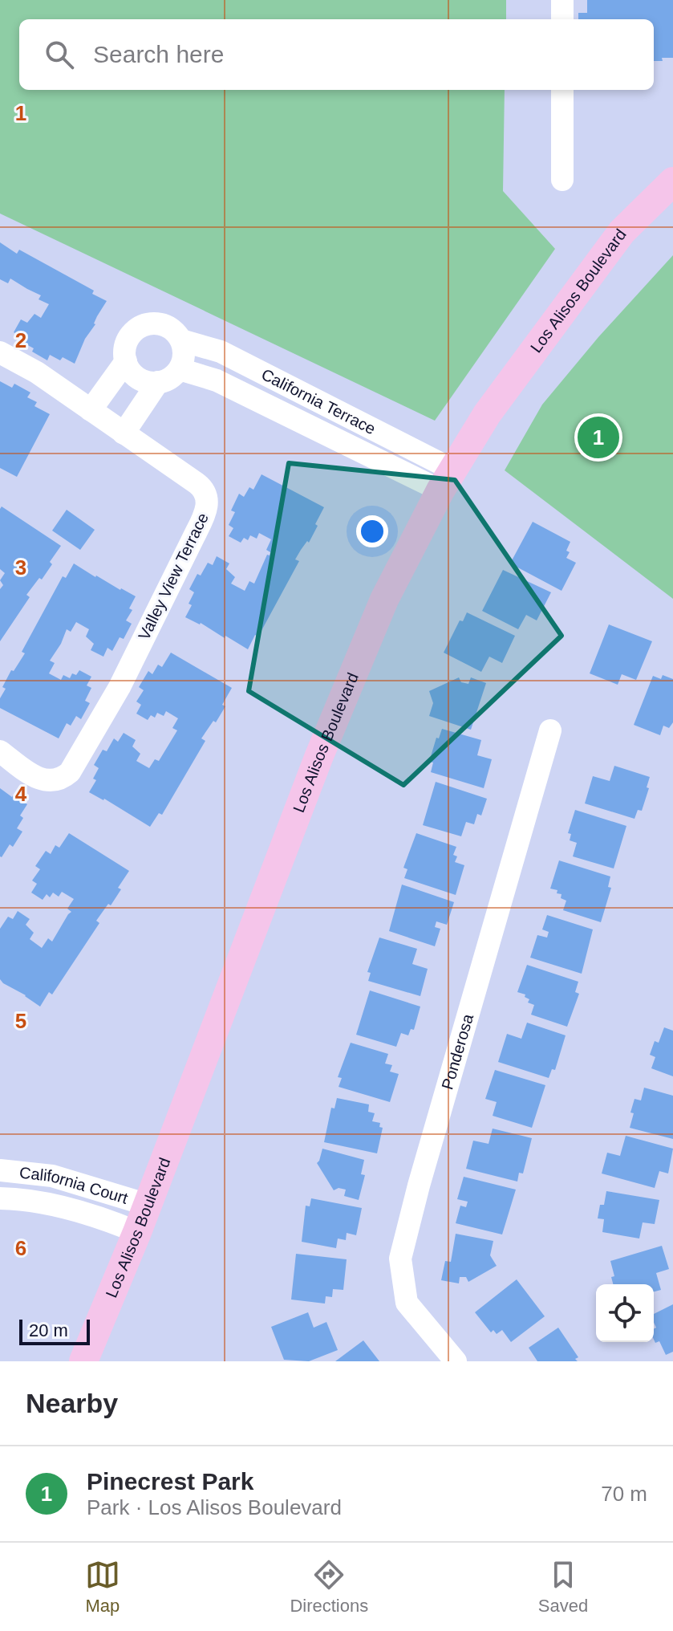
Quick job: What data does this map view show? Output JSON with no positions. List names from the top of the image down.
{
  "streets": {
    "main road": ["Los Alisos Boulevard"],
    "street": [
      "California Terrace",
      "Valley View Terrace",
      "Ponderosa",
      "California Court"
    ]
  },
  "crossings": [
    ["Los Alisos Boulevard", "California Terrace"],
    ["Los Alisos Boulevard", "California Court"],
    ["California Terrace", "Valley View Terrace"]
  ],
  "scale_bar": "20 m",
  "page": {
    "search": "Search here",
    "pins": "1",
    "scale": "20 m",
    "heading": "Nearby",
    "list": [
      {
        "mark": "1",
        "name": "Pinecrest Park",
        "note": "Park · Los Alisos Boulevard",
        "value": "70 m"
      }
    ],
    "nav": ["Map", "Directions", "Saved"]
  },
  "grid": {
    "rows": [
      "1",
      "2",
      "3",
      "4",
      "5",
      "6"
    ]
  }
}
